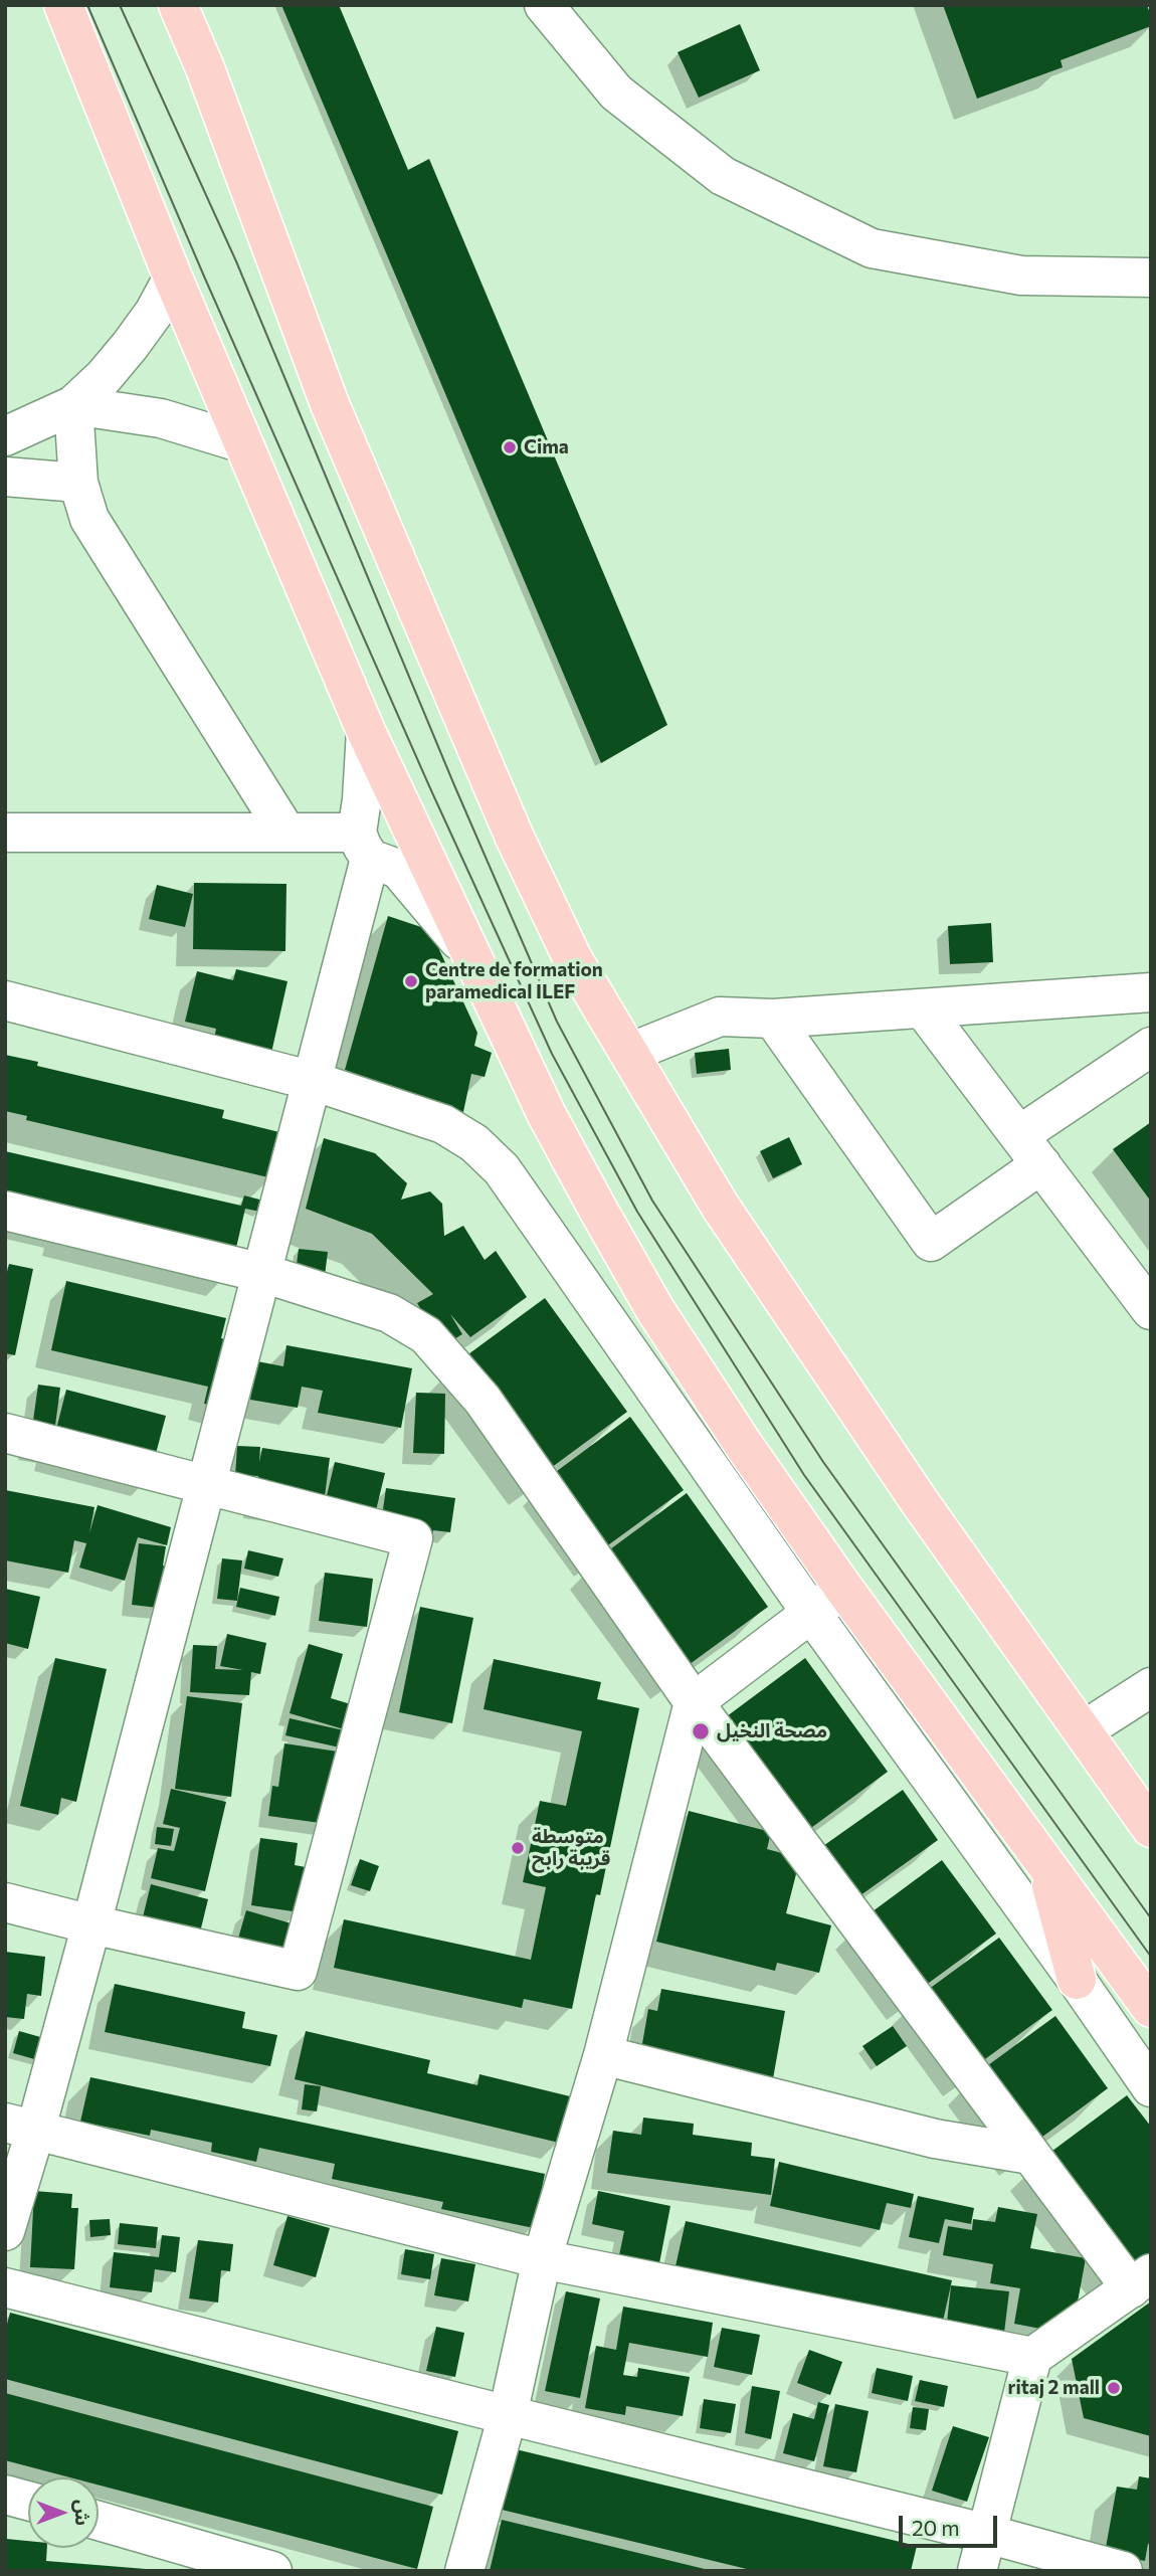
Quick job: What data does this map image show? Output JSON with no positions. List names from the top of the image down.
{
  "places": [
    "Cima",
    "Centre de formation paramedical ILEF",
    "مصحة النخيل",
    "متوسطة قريبة رابح",
    "ritaj 2 mall"
  ],
  "scale_bar": "20 m",
  "north": "right"
}
